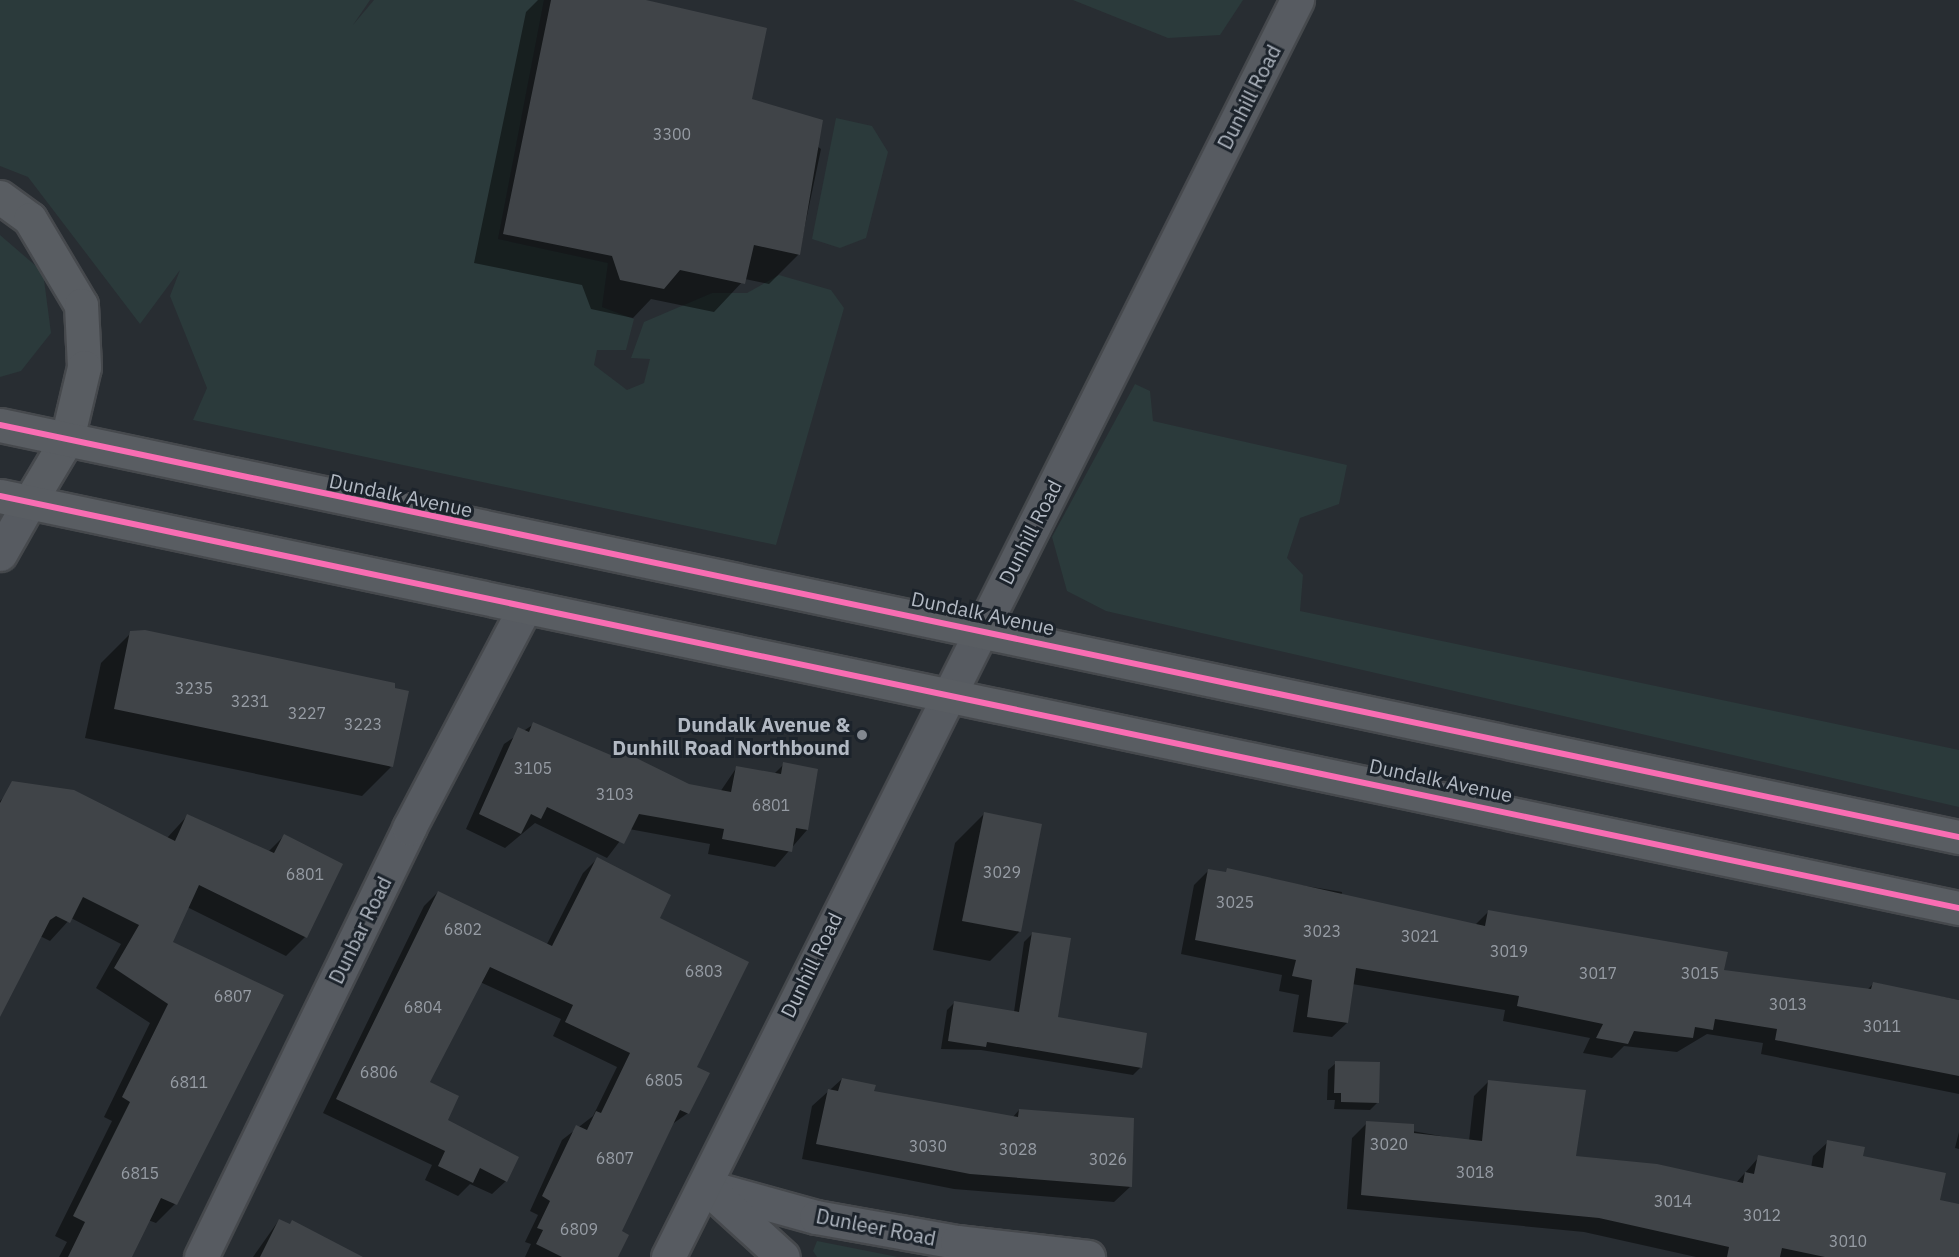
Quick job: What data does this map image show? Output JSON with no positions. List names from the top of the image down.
{
  "streets": {
    "main road": ["Dundalk Avenue"],
    "street": ["Dunhill Road", "Dunbar Road", "Dunleer Road"]
  },
  "crossings": [
    ["Dunhill Road", "Dundalk Avenue"],
    ["Dunhill Road", "Dunleer Road"],
    ["Dundalk Avenue", "Dunbar Road"]
  ],
  "places": ["Dundalk Avenue & Dunhill Road Northbound"],
  "house_numbers": [
    "3300",
    "3235",
    "3231",
    "3227",
    "3223",
    "3105",
    "3103",
    "6801",
    "3029",
    "6801",
    "3025",
    "6802",
    "3023",
    "3021",
    "3019",
    "6803",
    "3017",
    "3015",
    "6807",
    "3013",
    "6804",
    "3011",
    "6806",
    "6805",
    "6811",
    "3020",
    "3030",
    "3028",
    "6807",
    "3026",
    "3018",
    "6815",
    "3014",
    "3012",
    "6809",
    "3010"
  ]
}
